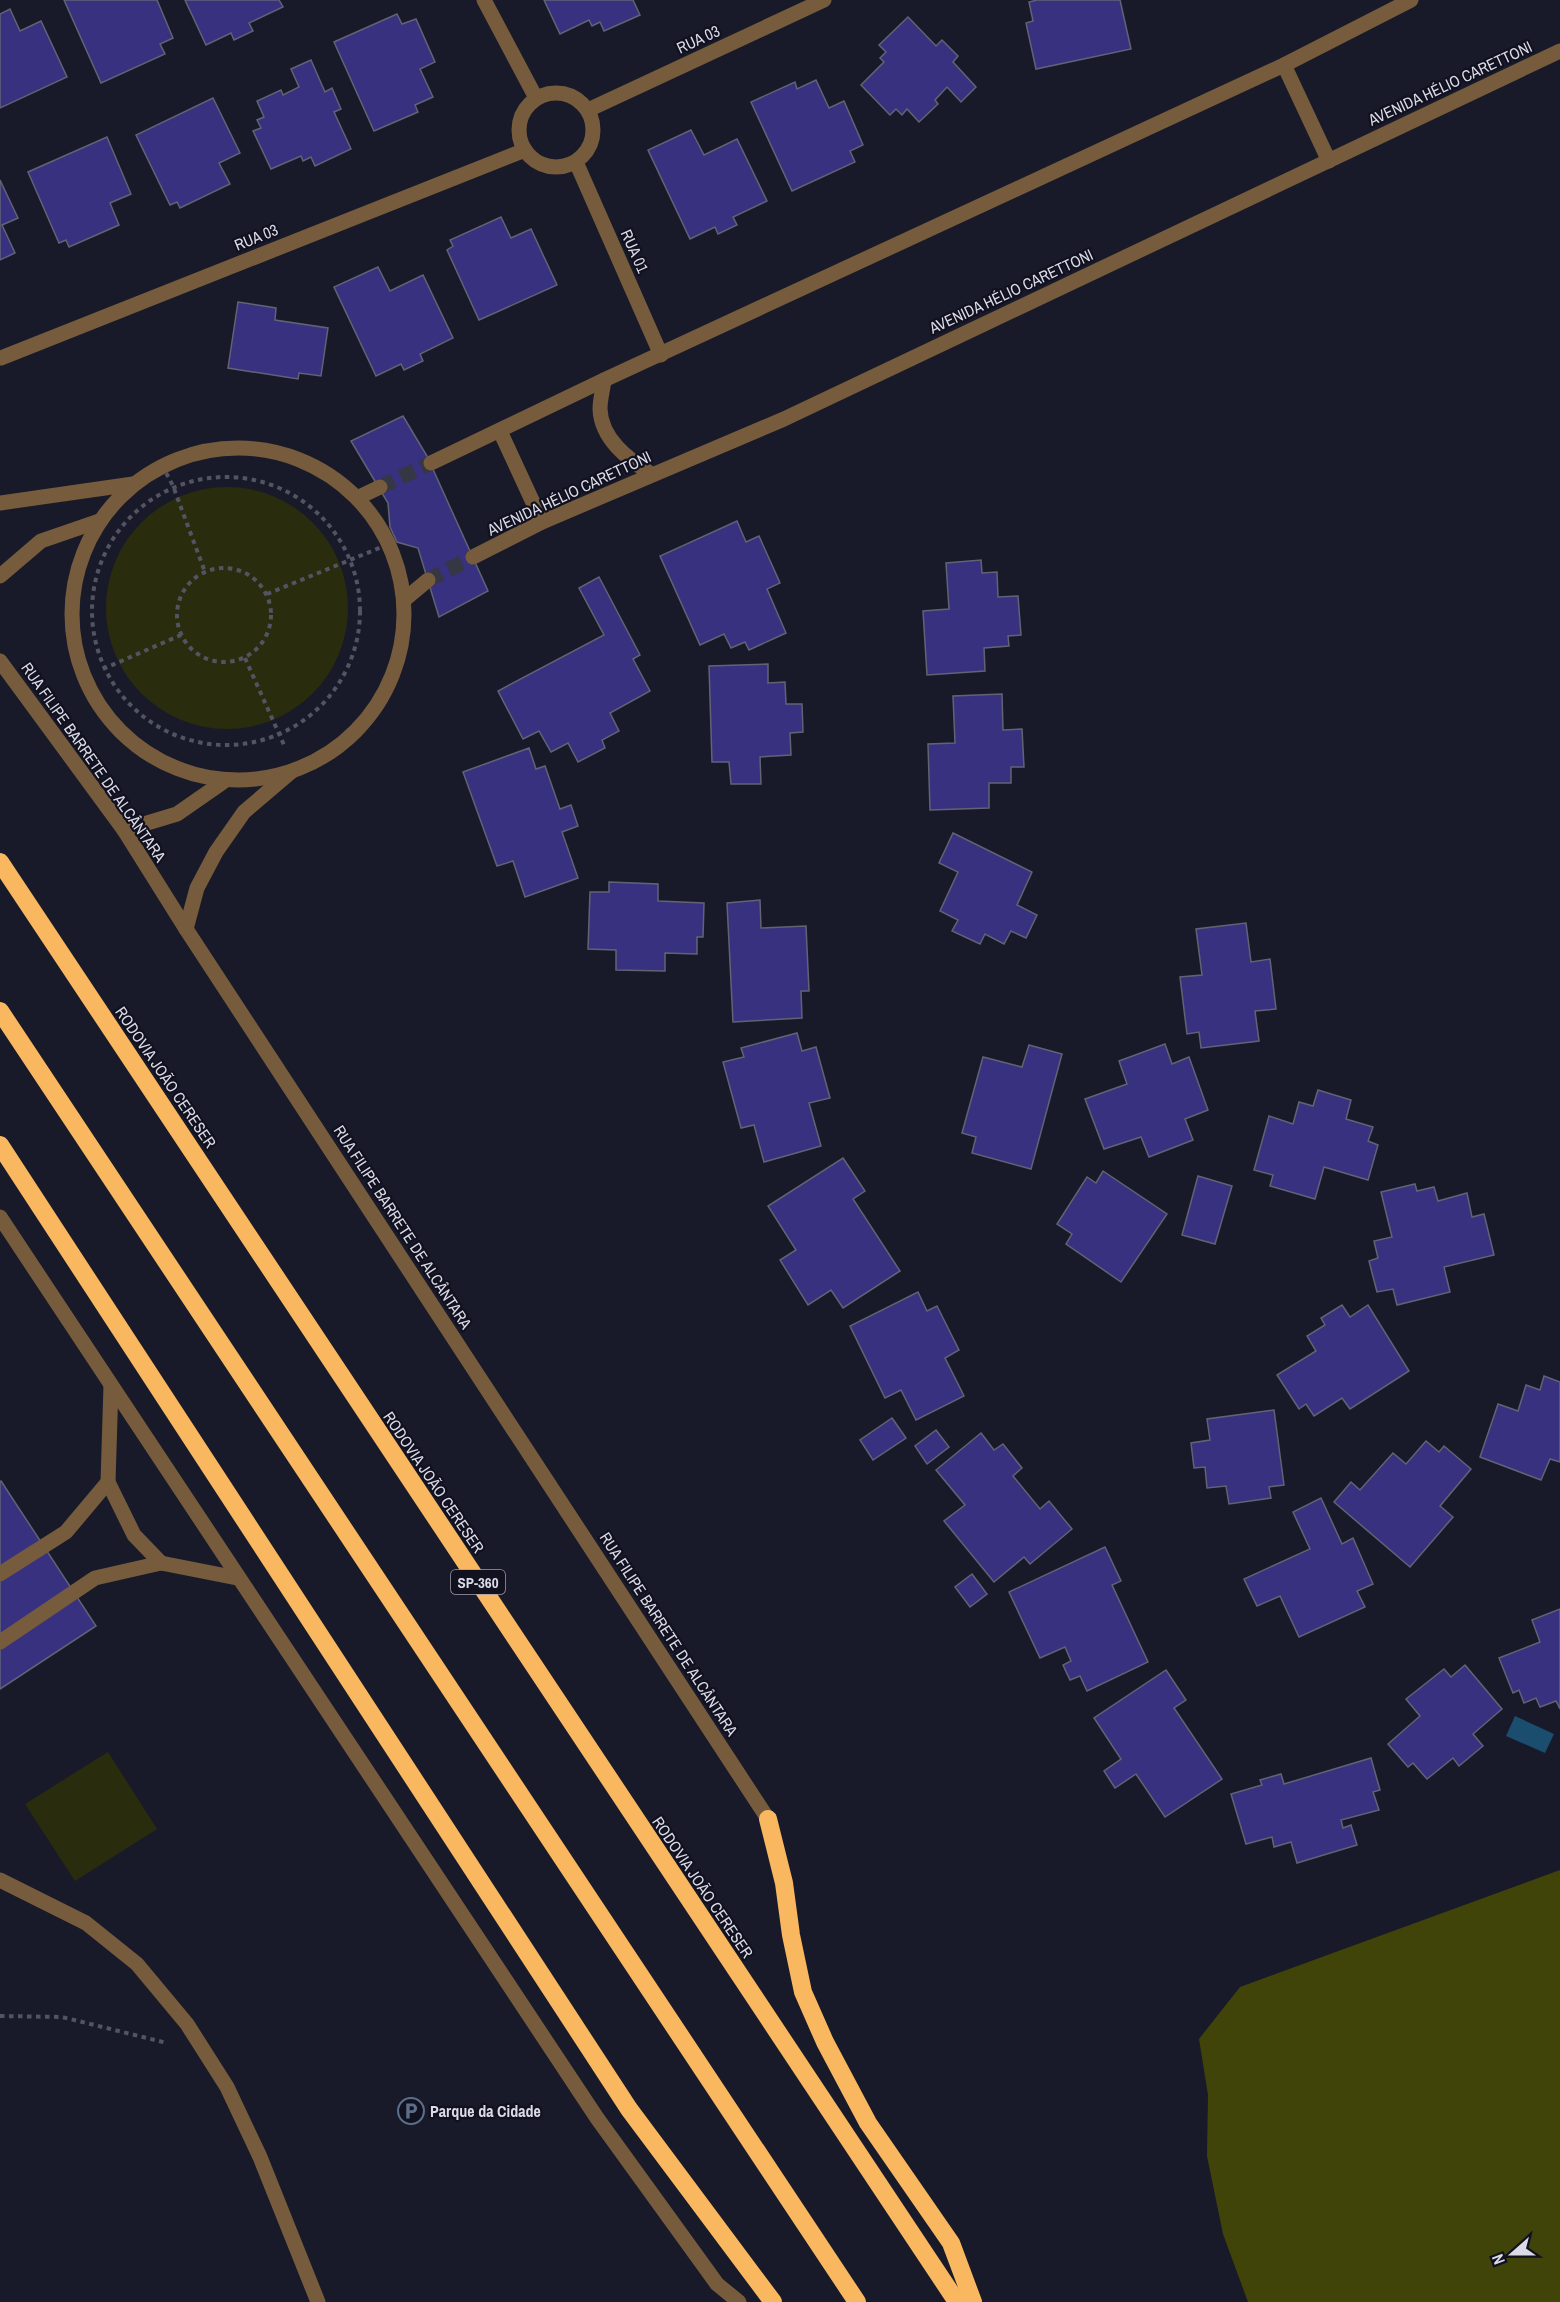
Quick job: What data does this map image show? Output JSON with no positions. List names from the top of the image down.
{
  "streets": {
    "highway": ["RODOVIA JOÃO CERESER", "SP-360"],
    "street": [
      "RUA 03",
      "AVENIDA HÉLIO CARETTONI",
      "RUA 01",
      "RUA FILIPE BARRETE DE ALCÂNTARA"
    ]
  },
  "crossings": [
    ["RUA 03", "RUA 01"]
  ],
  "places": {
    "parking": ["Parque da Cidade"]
  },
  "north": "left"
}
